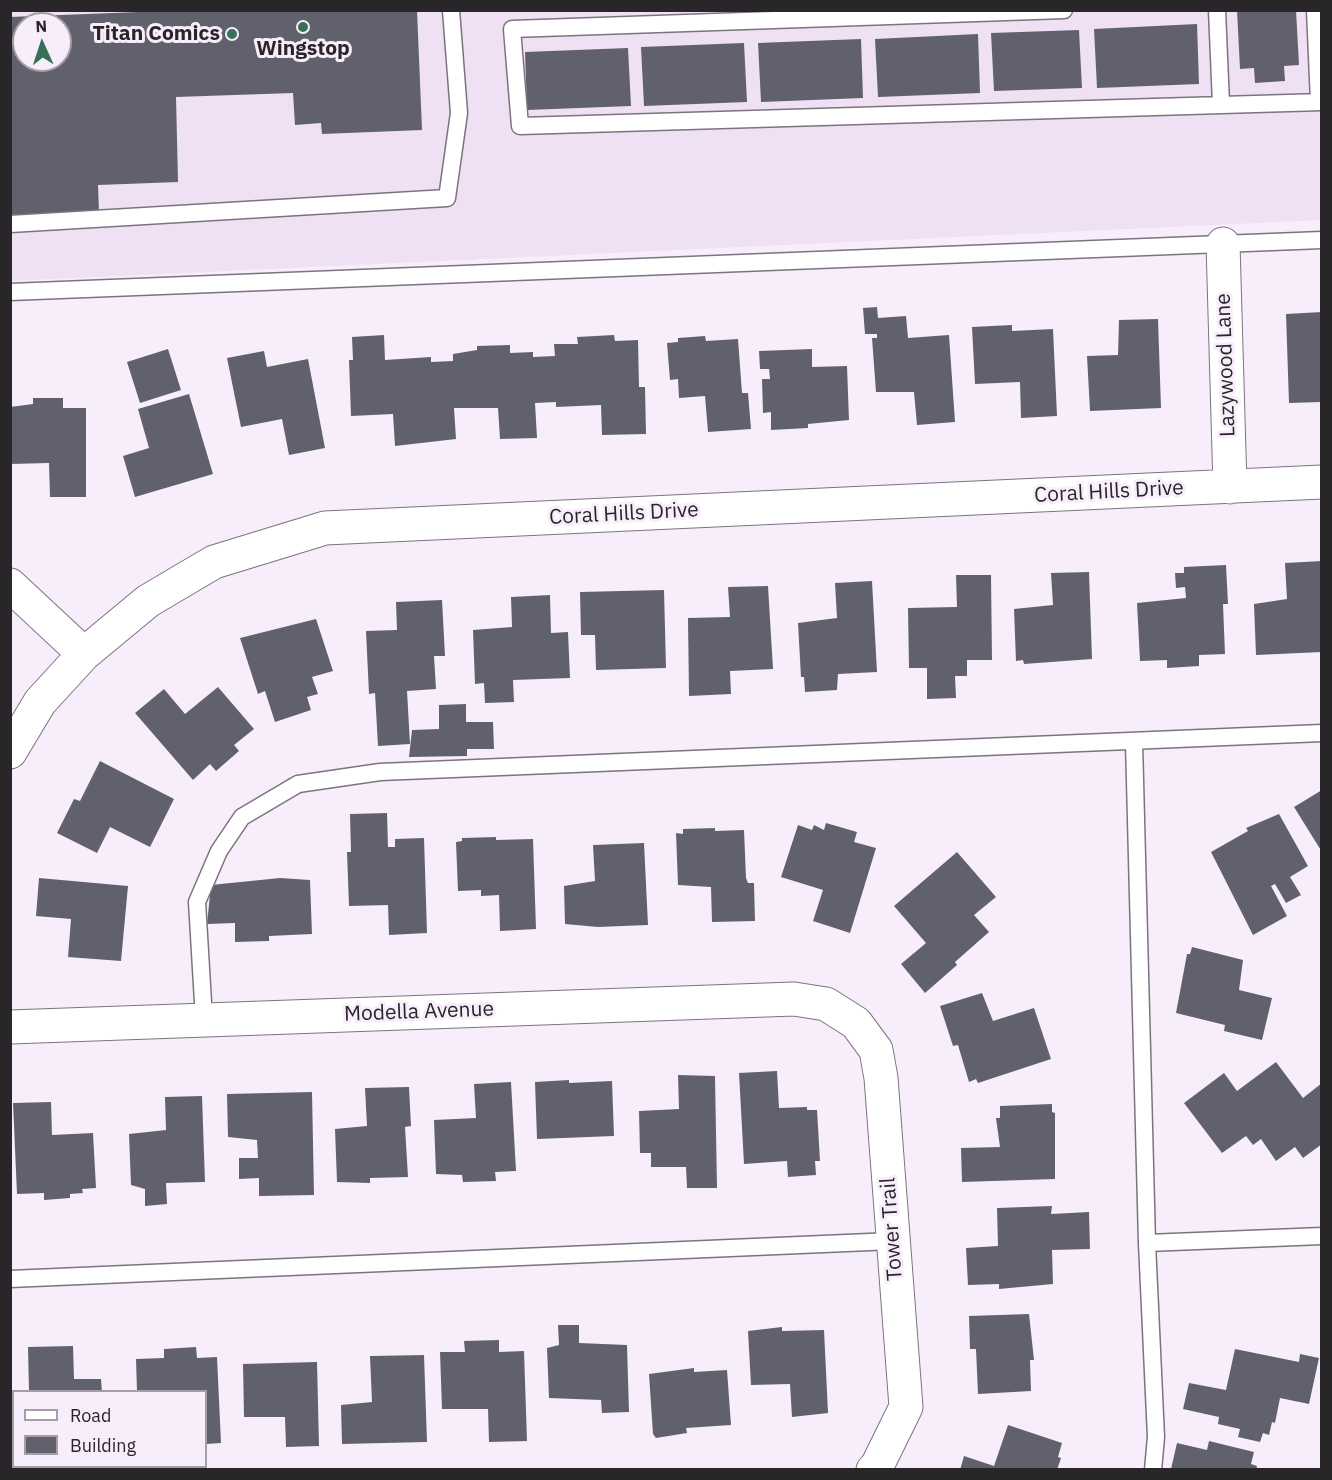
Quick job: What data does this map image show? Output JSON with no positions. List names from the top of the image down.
{
  "streets": {
    "street": [
      "Lazywood Lane",
      "Coral Hills Drive",
      "Modella Avenue",
      "Tower Trail"
    ]
  },
  "crossings": [
    ["Lazywood Lane", "Coral Hills Drive"],
    ["Modella Avenue", "Tower Trail"]
  ],
  "places": ["Wingstop", "Titan Comics"],
  "legend": ["Road", "Building"],
  "north": "top"
}
